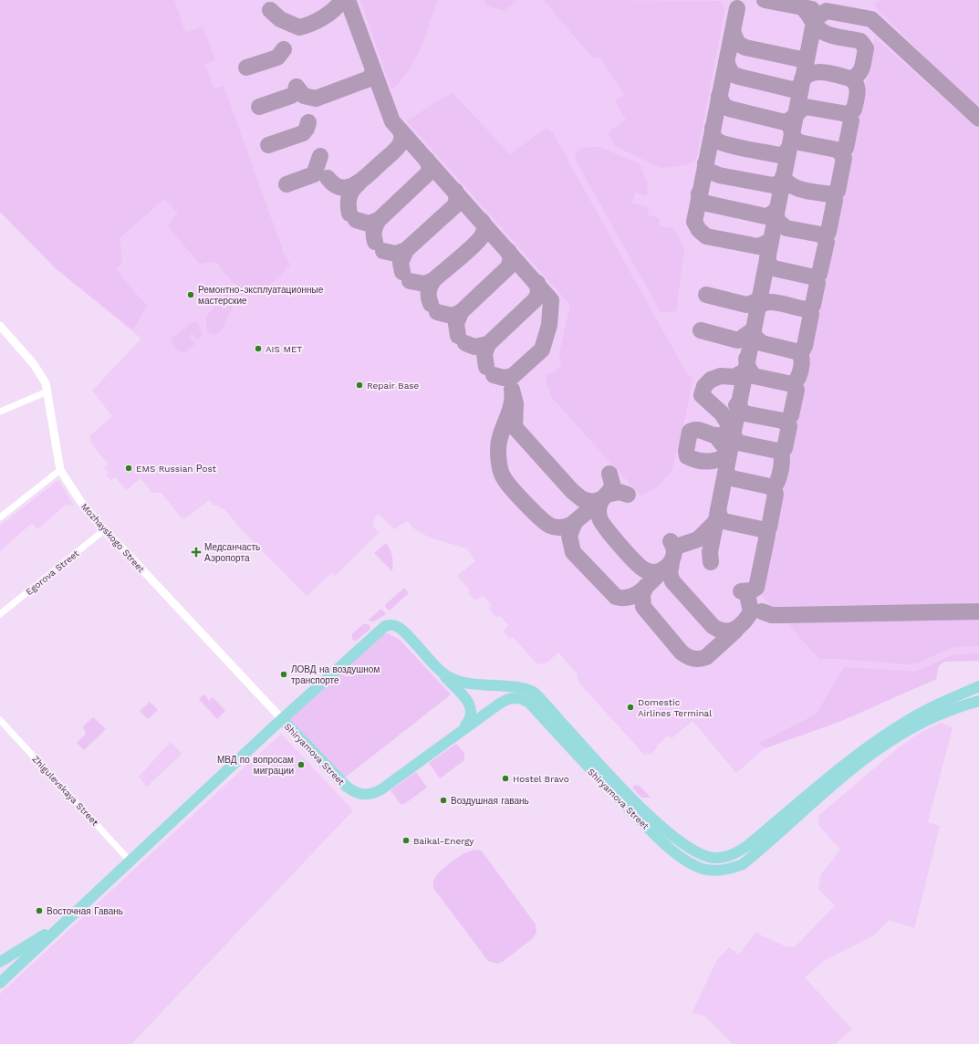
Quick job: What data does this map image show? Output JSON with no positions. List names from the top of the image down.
{
  "streets": {
    "main road": ["Shiryamova Street"],
    "street": ["Mozhayskogo Street", "Egorova Street", "Zhigulevskaya Street"]
  },
  "crossings": [
    ["Mozhayskogo Street", "Egorova Street"],
    ["Mozhayskogo Street", "Shiryamova Street"],
    ["Shiryamova Street", "Zhigulevskaya Street"]
  ],
  "places": {
    "other": [
      "Ремонтно-эксплуатационные мастерские",
      "AIS MET",
      "Repair Base",
      "EMS Russian Рost",
      "ЛОВД на воздушном транспорте",
      "Domestic Airlines Terminal",
      "МВД по вопросам миграции",
      "Hostel Bravo",
      "Воздушная гавань",
      "Baikal-Energy",
      "Восточная Гавань"
    ],
    "health": ["Медсанчасть Аэропорта"]
  }
}
